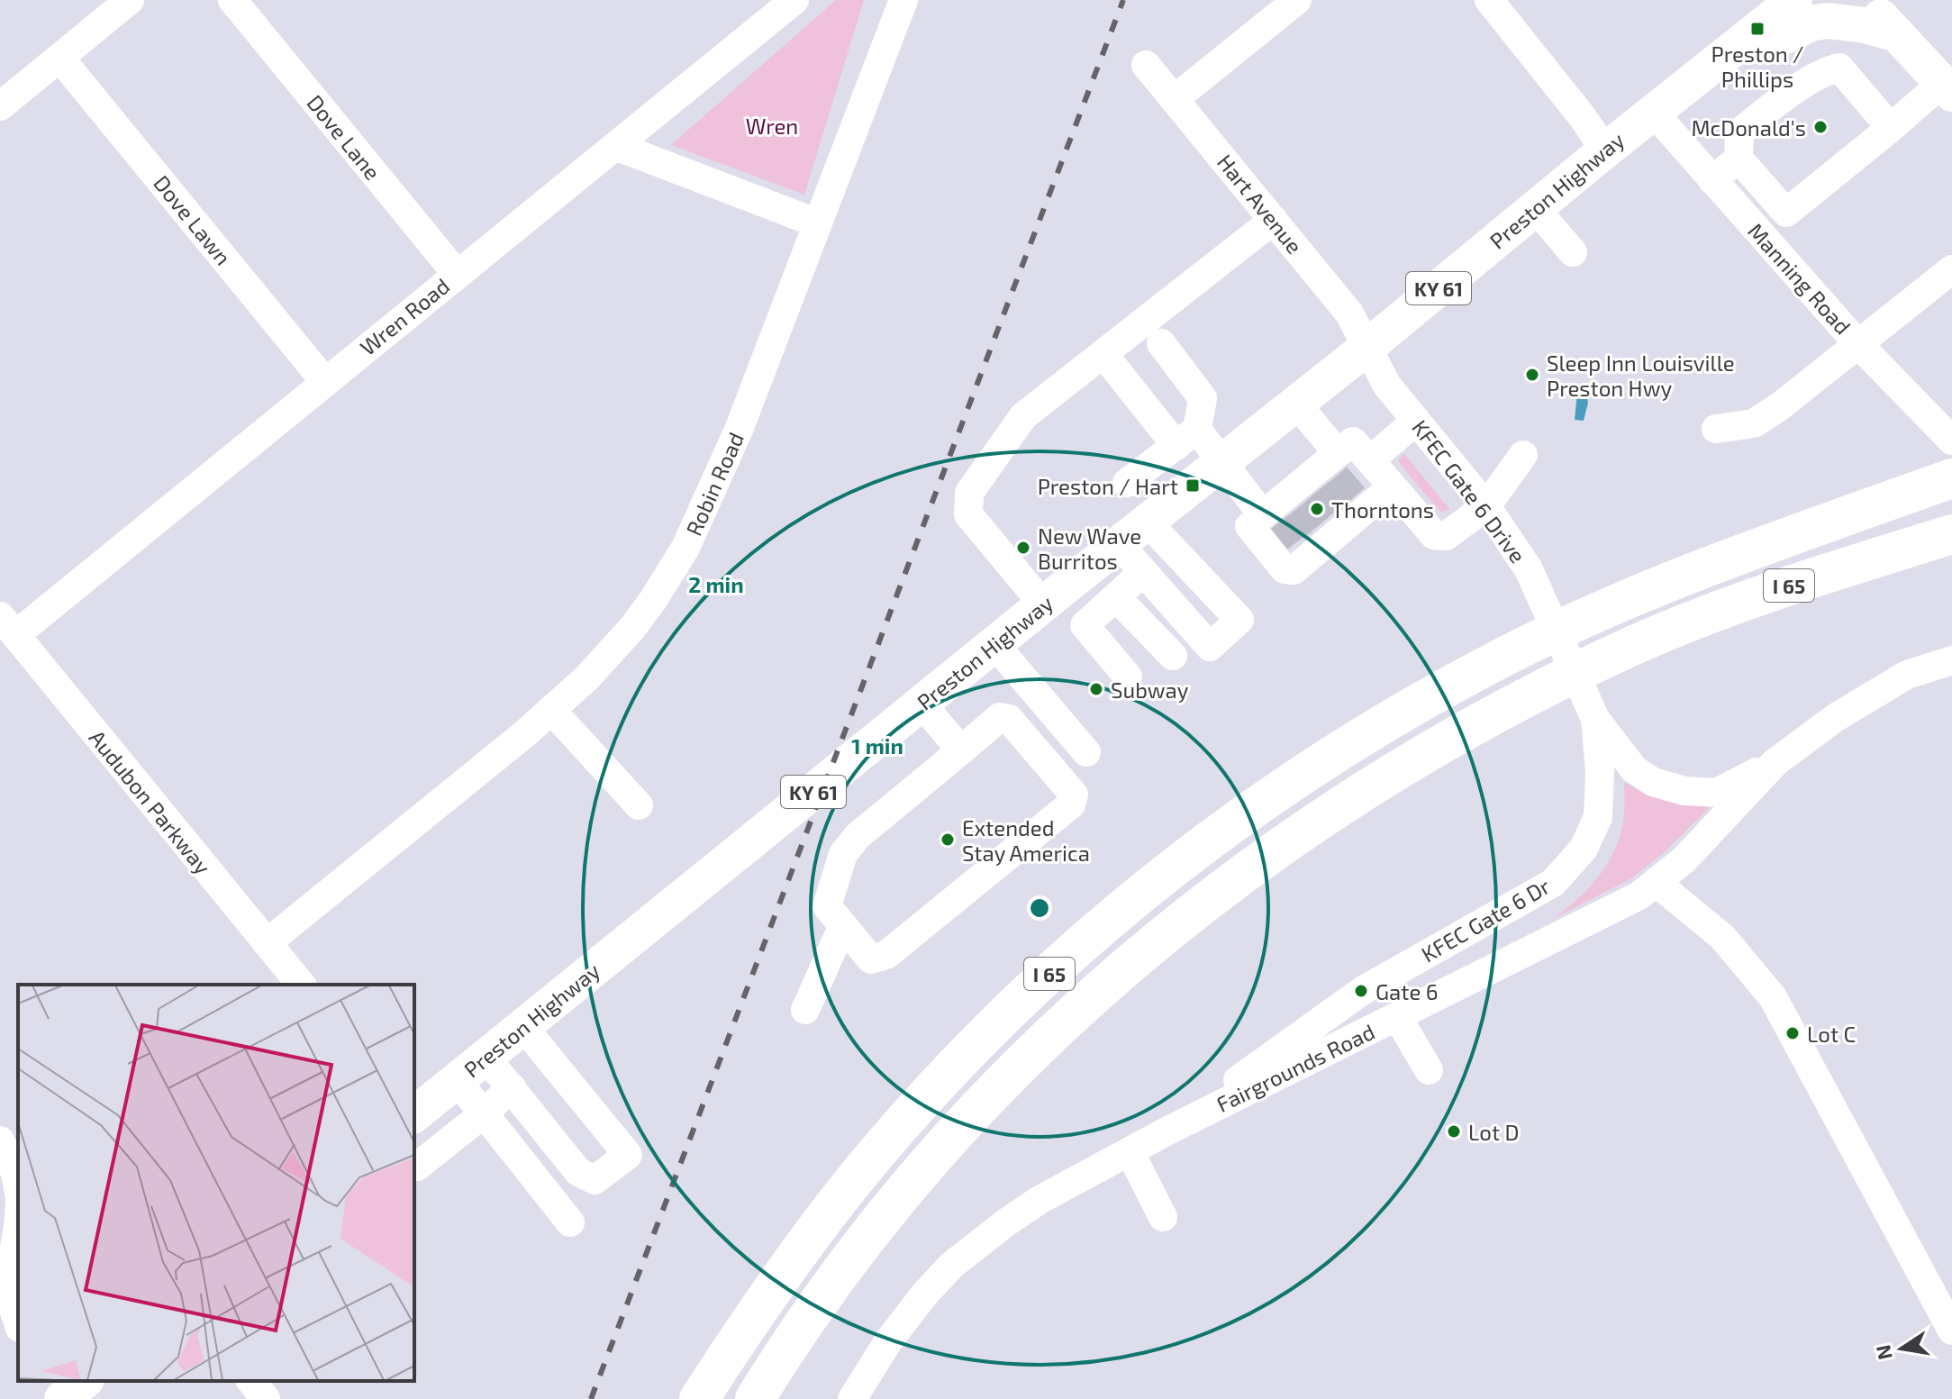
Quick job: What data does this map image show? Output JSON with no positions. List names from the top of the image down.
{
  "streets": {
    "highway": ["I 65"],
    "main road": ["Preston Highway", "KY 61"],
    "street": [
      "Dove Lane",
      "Hart Avenue",
      "Dove Lawn",
      "Manning Road",
      "Wren Road",
      "Robin Road",
      "KFEC Gate 6 Drive",
      "Audubon Parkway",
      "KFEC Gate 6 Dr",
      "Fairgrounds Road"
    ]
  },
  "crossings": [
    ["Dove Lane", "Wren Road"],
    ["Preston Highway", "Hart Avenue"],
    ["Preston Highway", "Manning Road"],
    ["Preston Highway", "KFEC Gate 6 Drive"],
    ["Hart Avenue", "KFEC Gate 6 Drive"],
    ["Dove Lawn", "Wren Road"],
    ["Wren Road", "Audubon Parkway"],
    ["Robin Road", "Audubon Parkway"],
    ["KFEC Gate 6 Drive", "KFEC Gate 6 Dr"],
    ["KFEC Gate 6 Dr", "Fairgrounds Road"]
  ],
  "parks": ["Wren"],
  "places": {
    "transit": ["Preston / Phillips", "Preston / Hart"],
    "other": [
      "McDonald's",
      "Sleep Inn Louisville Preston Hwy",
      "Thorntons",
      "New Wave Burritos",
      "Subway",
      "Extended Stay America",
      "Gate 6",
      "Lot C",
      "Lot D"
    ]
  },
  "north": "left",
  "rings": ["2 min", "1 min"]
}
